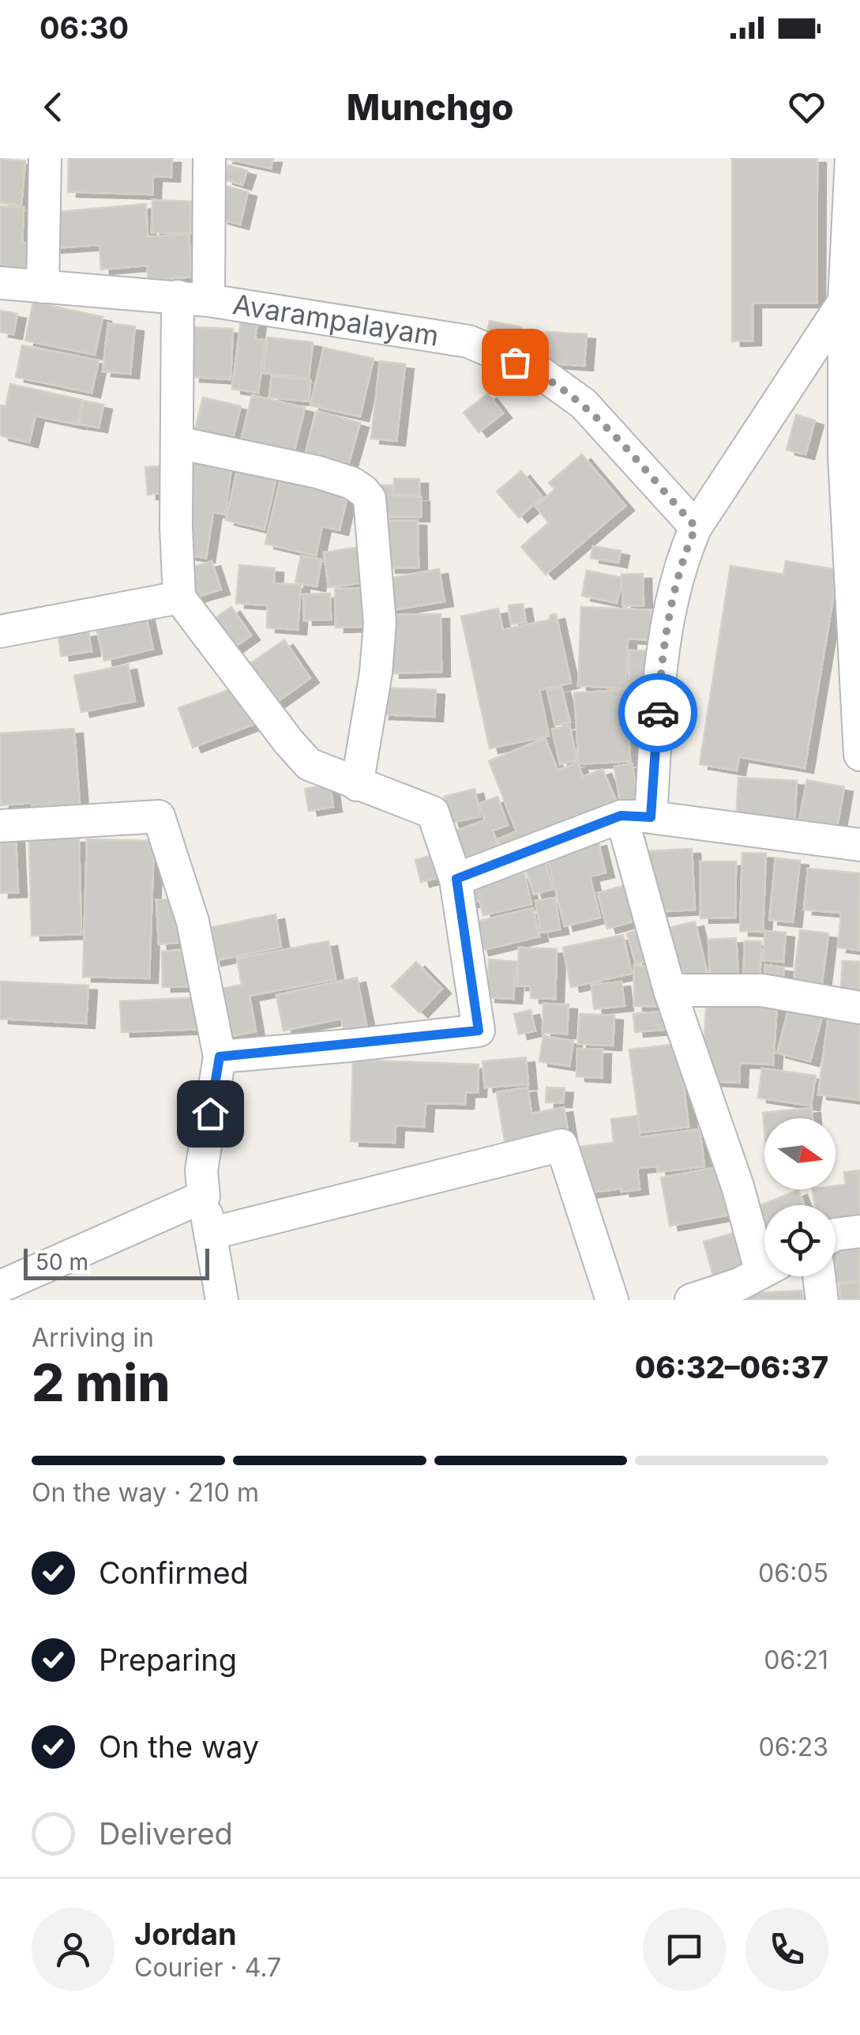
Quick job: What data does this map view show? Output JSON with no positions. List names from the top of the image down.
{
  "streets": {
    "street": ["Avarampalayam"]
  },
  "scale_bar": "50 m",
  "north": "right",
  "page": {
    "status": "06:30",
    "header": "Munchgo",
    "scale": "50 m",
    "heading": ["2 min", "Arriving in", "06:32–06:37"],
    "panel": ["Jordan", "Courier · 4.7"],
    "bar": "On the way · 210 m",
    "list": [
      ["Confirmed", "06:05"],
      ["Preparing", "06:21"],
      ["On the way", "06:23"],
      "Delivered"
    ]
  }
}
